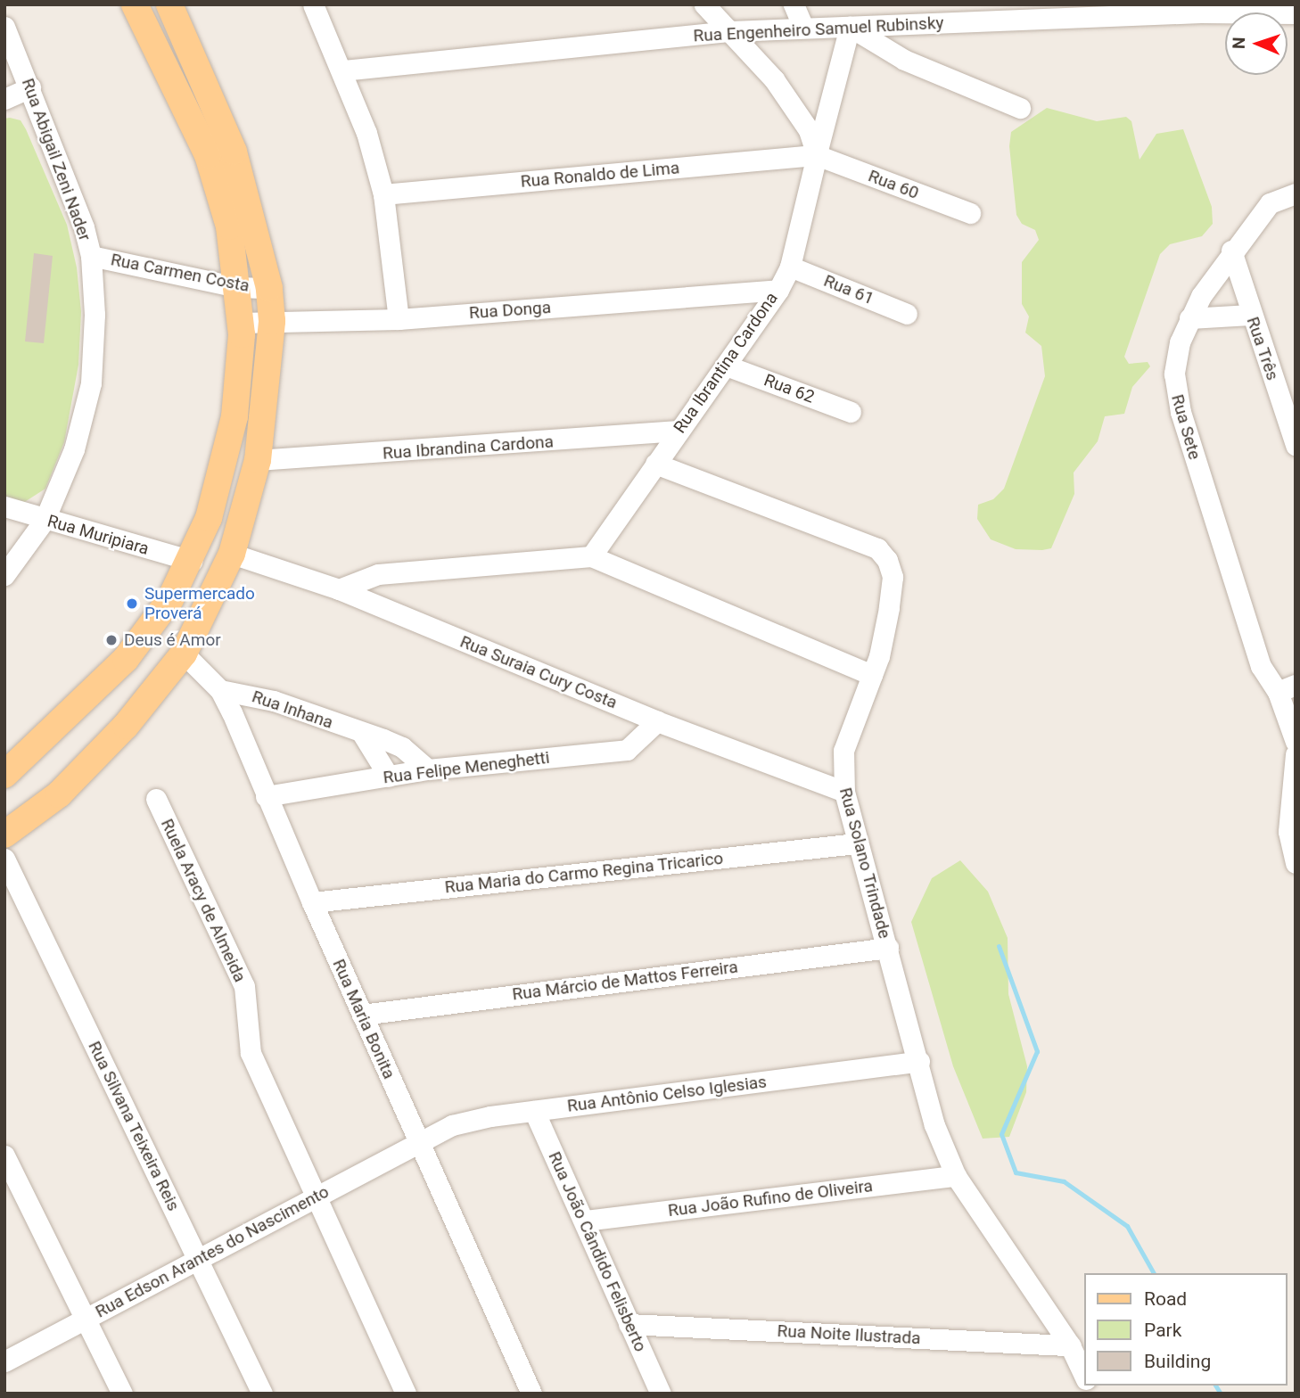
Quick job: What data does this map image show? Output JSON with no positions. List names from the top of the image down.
{
  "streets": {
    "street": [
      "Rua Engenheiro Samuel Rubinsky",
      "Rua Abigail Zeni Nader",
      "Rua Ronaldo de Lima",
      "Rua 60",
      "Rua Carmen Costa",
      "Rua 61",
      "Rua Donga",
      "Rua Três",
      "Rua Ibrantina Cardona",
      "Rua 62",
      "Rua Sete",
      "Rua Ibrandina Cardona",
      "Rua Muripiara",
      "Rua Suraia Cury Costa",
      "Rua Inhana",
      "Rua Felipe Meneghetti",
      "Rua Solano Trindade",
      "Rua Maria do Carmo Regina Tricarico",
      "Ruela Aracy de Almeida",
      "Rua Márcio de Mattos Ferreira",
      "Rua Maria Bonita",
      "Rua Antônio Celso Iglesias",
      "Rua Silvana Teixeira Reis",
      "Rua João Rufino de Oliveira",
      "Rua Edson Arantes do Nascimento",
      "Rua João Cândido Felisberto",
      "Rua Noite Ilustrada"
    ]
  },
  "crossings": [
    ["Rua Engenheiro Samuel Rubinsky", "Rua Ibrantina Cardona"],
    ["Rua Abigail Zeni Nader", "Rua Carmen Costa"],
    ["Rua Abigail Zeni Nader", "Rua Muripiara"],
    ["Rua Ronaldo de Lima", "Rua 60"],
    ["Rua Ronaldo de Lima", "Rua Ibrantina Cardona"],
    ["Rua 60", "Rua Ibrantina Cardona"],
    ["Rua 61", "Rua Ibrantina Cardona"],
    ["Rua Donga", "Rua Ibrantina Cardona"],
    ["Rua Três", "Rua Sete"],
    ["Rua Ibrantina Cardona", "Rua 62"],
    ["Rua Ibrantina Cardona", "Rua Ibrandina Cardona"],
    ["Rua Ibrantina Cardona", "Rua Solano Trindade"],
    ["Rua Suraia Cury Costa", "Rua Felipe Meneghetti"],
    ["Rua Suraia Cury Costa", "Rua Solano Trindade"],
    ["Rua Inhana", "Rua Felipe Meneghetti"],
    ["Rua Inhana", "Rua Maria Bonita"],
    ["Rua Felipe Meneghetti", "Rua Maria Bonita"],
    ["Rua Solano Trindade", "Rua Maria do Carmo Regina Tricarico"],
    ["Rua Solano Trindade", "Rua Márcio de Mattos Ferreira"],
    ["Rua Solano Trindade", "Rua Antônio Celso Iglesias"],
    ["Rua Solano Trindade", "Rua João Rufino de Oliveira"],
    ["Rua Solano Trindade", "Rua Noite Ilustrada"],
    ["Rua Maria do Carmo Regina Tricarico", "Rua Maria Bonita"],
    ["Ruela Aracy de Almeida", "Rua Edson Arantes do Nascimento"],
    ["Rua Márcio de Mattos Ferreira", "Rua Maria Bonita"],
    ["Rua Maria Bonita", "Rua Antônio Celso Iglesias"],
    ["Rua Maria Bonita", "Rua Edson Arantes do Nascimento"],
    ["Rua Antônio Celso Iglesias", "Rua Edson Arantes do Nascimento"],
    ["Rua Antônio Celso Iglesias", "Rua João Cândido Felisberto"],
    ["Rua Silvana Teixeira Reis", "Rua Edson Arantes do Nascimento"],
    ["Rua João Rufino de Oliveira", "Rua João Cândido Felisberto"],
    ["Rua João Cândido Felisberto", "Rua Noite Ilustrada"]
  ],
  "places": ["Supermercado Proverá", "Deus é Amor"],
  "legend": ["Road", "Park", "Building"],
  "north": "left"
}
